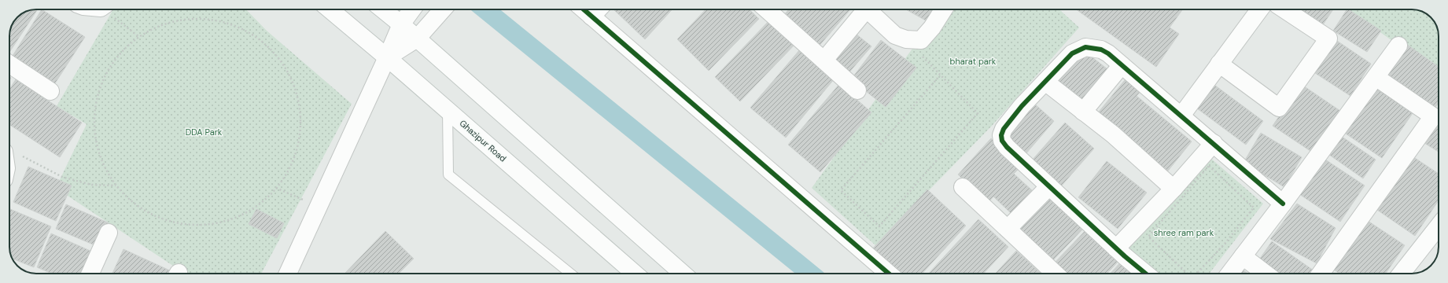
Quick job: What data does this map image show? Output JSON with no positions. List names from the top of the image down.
{
  "streets": {
    "street": ["Ghazipur Road"]
  },
  "parks": ["bharat park", "DDA Park", "shree ram park"]
}
